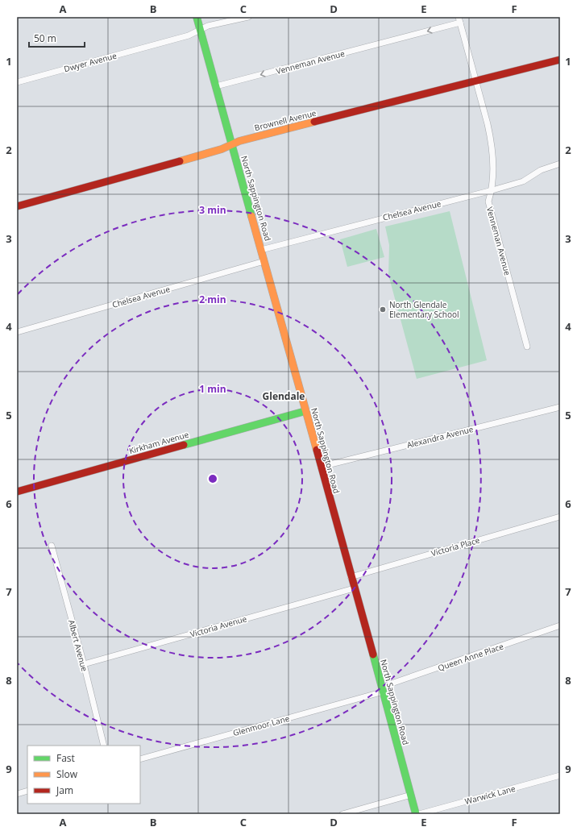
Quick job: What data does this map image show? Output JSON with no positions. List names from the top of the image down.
{
  "streets": {
    "street": [
      "Dwyer Avenue",
      "Venneman Avenue",
      "Brownell Avenue",
      "North Sappington Road",
      "Chelsea Avenue",
      "Alexandra Avenue",
      "Kirkham Avenue",
      "Victoria Place",
      "Victoria Avenue",
      "Albert Avenue",
      "Queen Anne Place",
      "Glenmoor Lane",
      "Warwick Lane"
    ]
  },
  "crossings": [
    ["Dwyer Avenue", "North Sappington Road"],
    ["Venneman Avenue", "Brownell Avenue"],
    ["Venneman Avenue", "North Sappington Road"],
    ["Venneman Avenue", "Chelsea Avenue"],
    ["Brownell Avenue", "North Sappington Road"],
    ["North Sappington Road", "Chelsea Avenue"],
    ["North Sappington Road", "Alexandra Avenue"],
    ["North Sappington Road", "Kirkham Avenue"],
    ["North Sappington Road", "Victoria Place"],
    ["North Sappington Road", "Victoria Avenue"],
    ["North Sappington Road", "Queen Anne Place"],
    ["North Sappington Road", "Glenmoor Lane"],
    ["Victoria Avenue", "Albert Avenue"],
    ["Queen Anne Place", "Glenmoor Lane"]
  ],
  "one_way": ["Venneman Avenue"],
  "districts": ["Glendale"],
  "places": ["North Glendale Elementary School"],
  "legend": ["Fast", "Slow", "Jam"],
  "scale_bar": "50 m",
  "grid": {
    "columns": [
      "A",
      "B",
      "C",
      "D",
      "E",
      "F"
    ],
    "rows": [
      "1",
      "2",
      "3",
      "4",
      "5",
      "6",
      "7",
      "8",
      "9"
    ]
  },
  "rings": ["3 min", "2 min", "1 min"]
}
